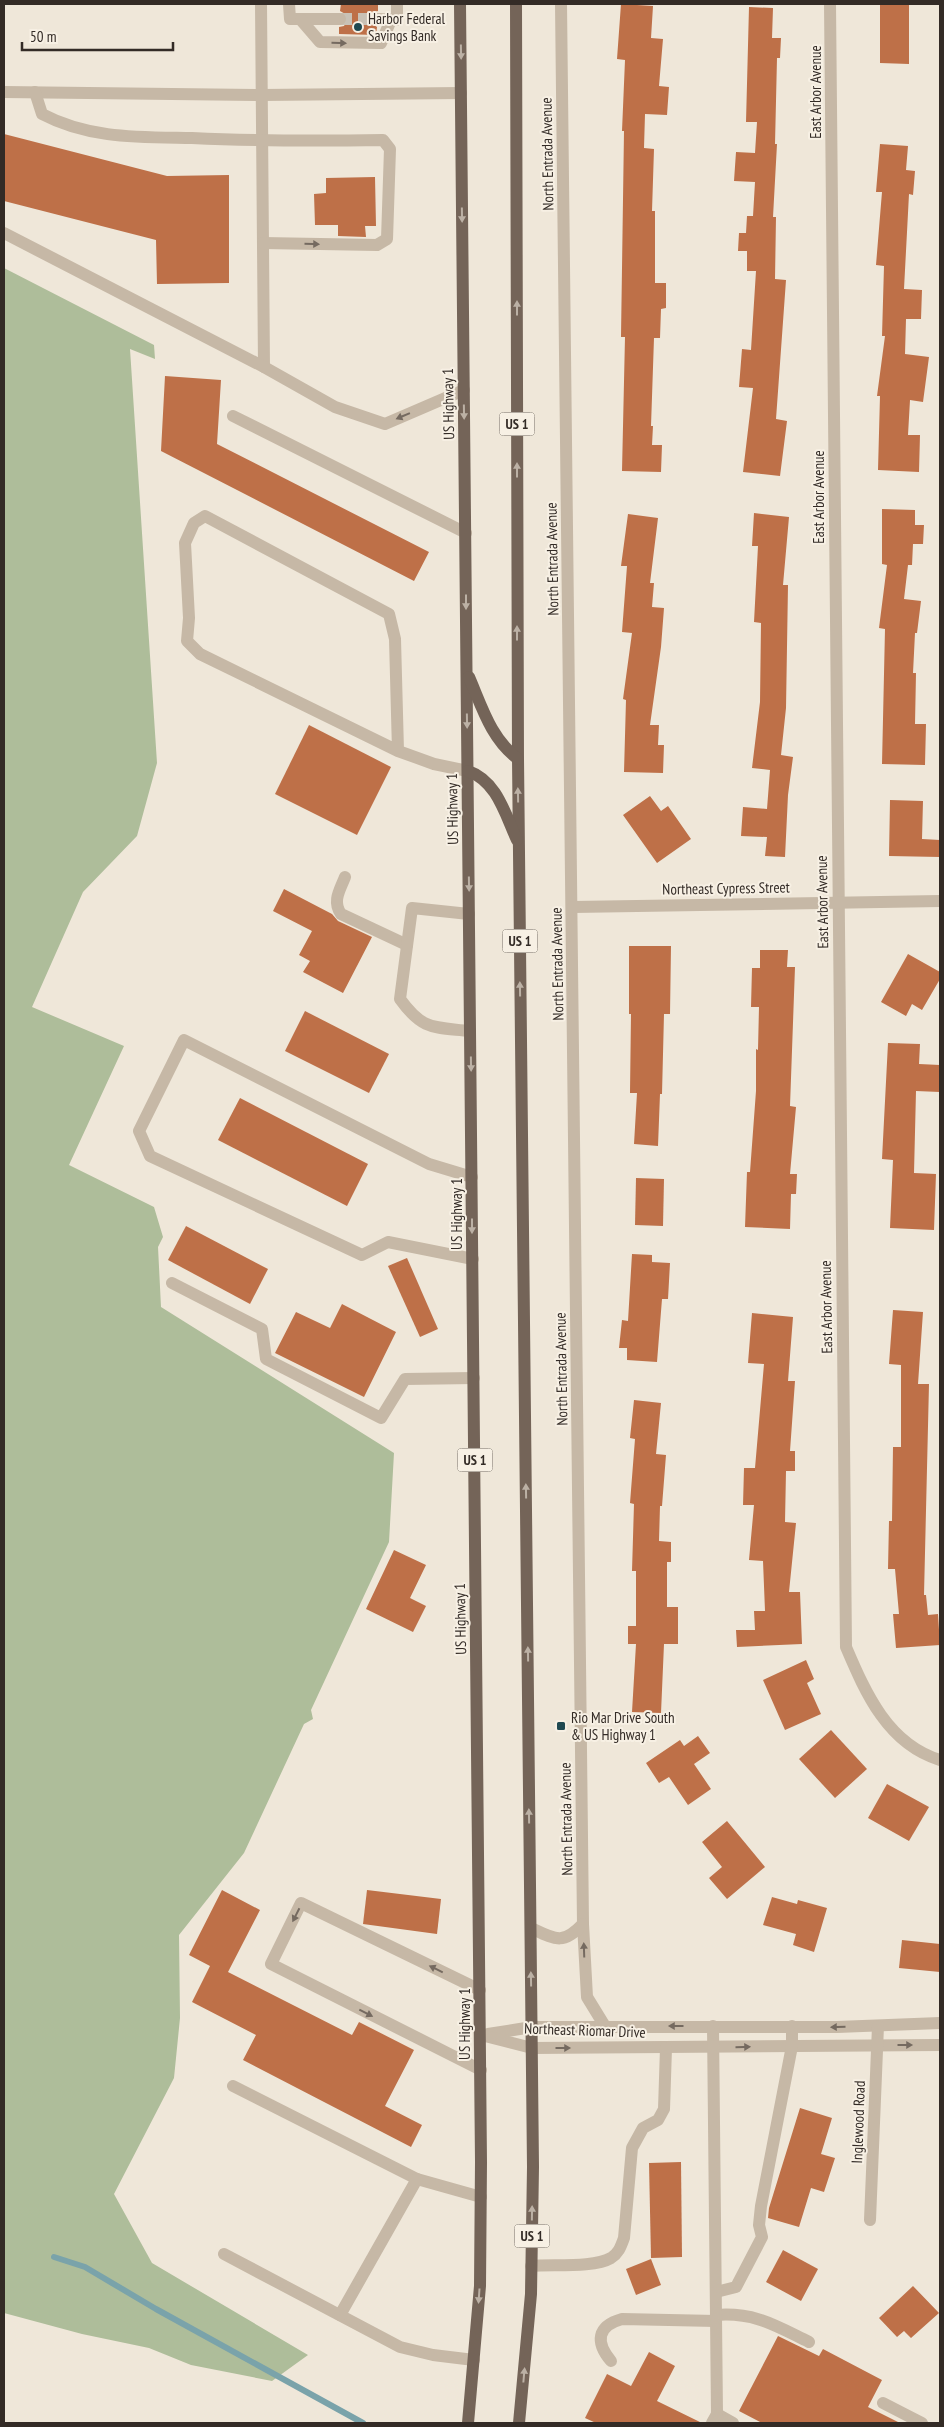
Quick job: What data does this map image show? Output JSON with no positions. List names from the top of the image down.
{
  "streets": {
    "main road": ["US Highway 1", "US 1"],
    "street": [
      "East Arbor Avenue",
      "North Entrada Avenue",
      "Northeast Cypress Street",
      "Northeast Riomar Drive",
      "Inglewood Road"
    ]
  },
  "crossings": [
    ["East Arbor Avenue", "Northeast Cypress Street"],
    ["North Entrada Avenue", "Northeast Cypress Street"],
    ["North Entrada Avenue", "Northeast Riomar Drive"],
    ["US Highway 1", "Northeast Riomar Drive"],
    ["US 1", "Northeast Riomar Drive"],
    ["Northeast Riomar Drive", "Inglewood Road"]
  ],
  "places": {
    "other": ["Harbor Federal Savings Bank"],
    "transit": ["Rio Mar Drive South & US Highway 1"]
  },
  "scale_bar": "50 m"
}
